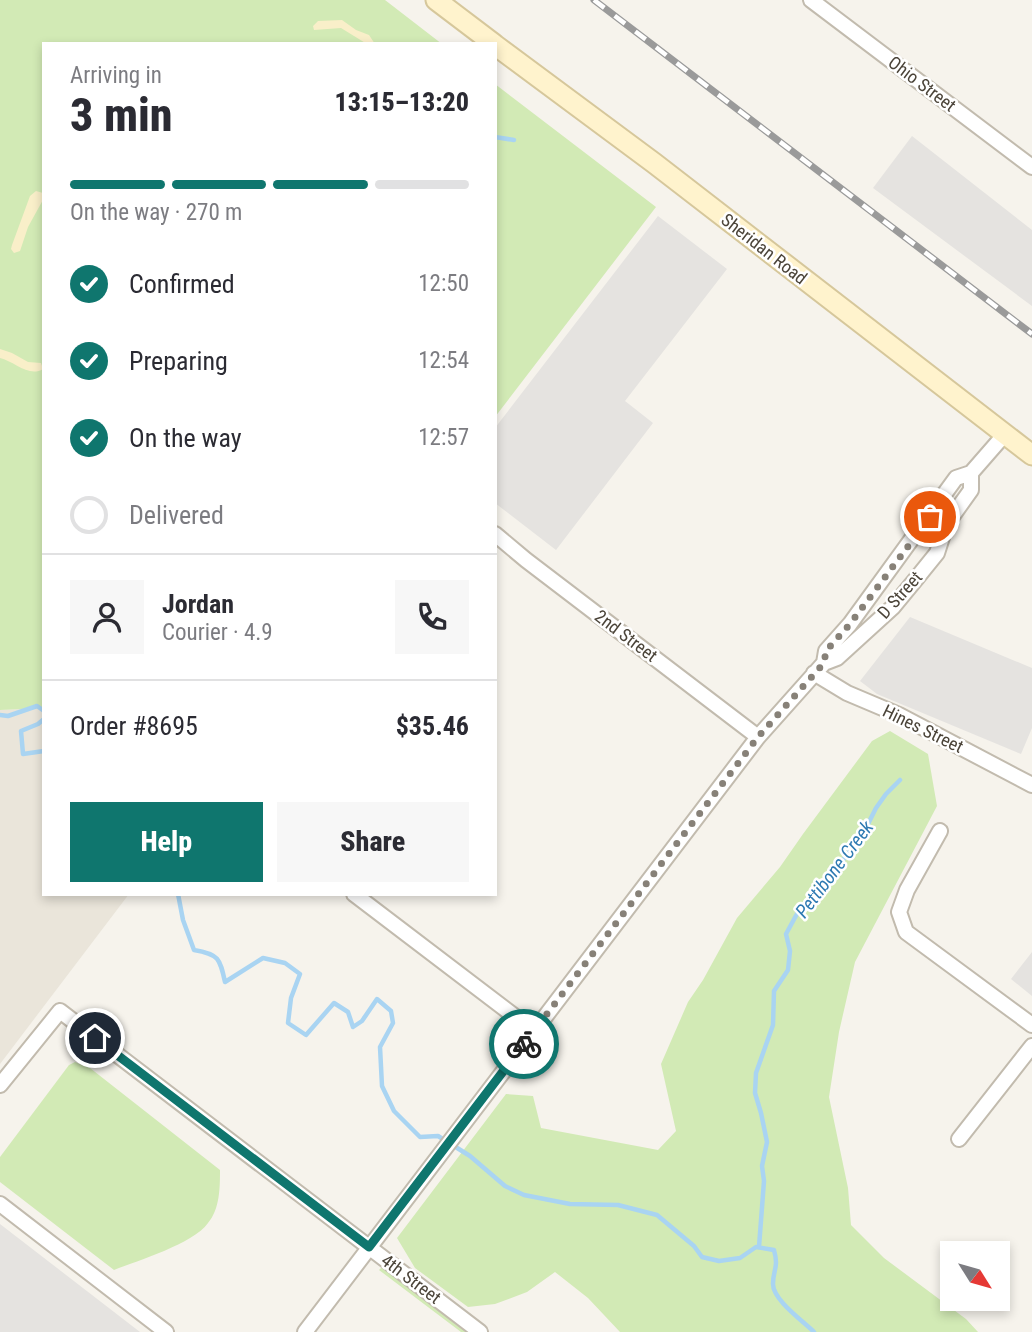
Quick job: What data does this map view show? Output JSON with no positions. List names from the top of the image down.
{
  "streets": {
    "main road": ["Sheridan Road"],
    "street": [
      "Ohio Street",
      "D Street",
      "2nd Street",
      "Hines Street",
      "4th Street"
    ]
  },
  "crossings": [
    ["Sheridan Road", "D Street"],
    ["D Street", "2nd Street"],
    ["D Street", "Hines Street"],
    ["D Street", "4th Street"]
  ],
  "water": ["Pettibone Creek"],
  "north": "bottom right",
  "page": {
    "heading": ["3 min", "Arriving in", "13:15–13:20"],
    "panel": [
      "Jordan",
      "Courier · 4.9",
      "Order #8695",
      "$35.46"
    ],
    "bar": "On the way · 270 m",
    "list": [
      ["Confirmed", "12:50"],
      ["Preparing", "12:54"],
      ["On the way", "12:57"],
      "Delivered"
    ],
    "buttons": ["Help", "Share"]
  }
}
